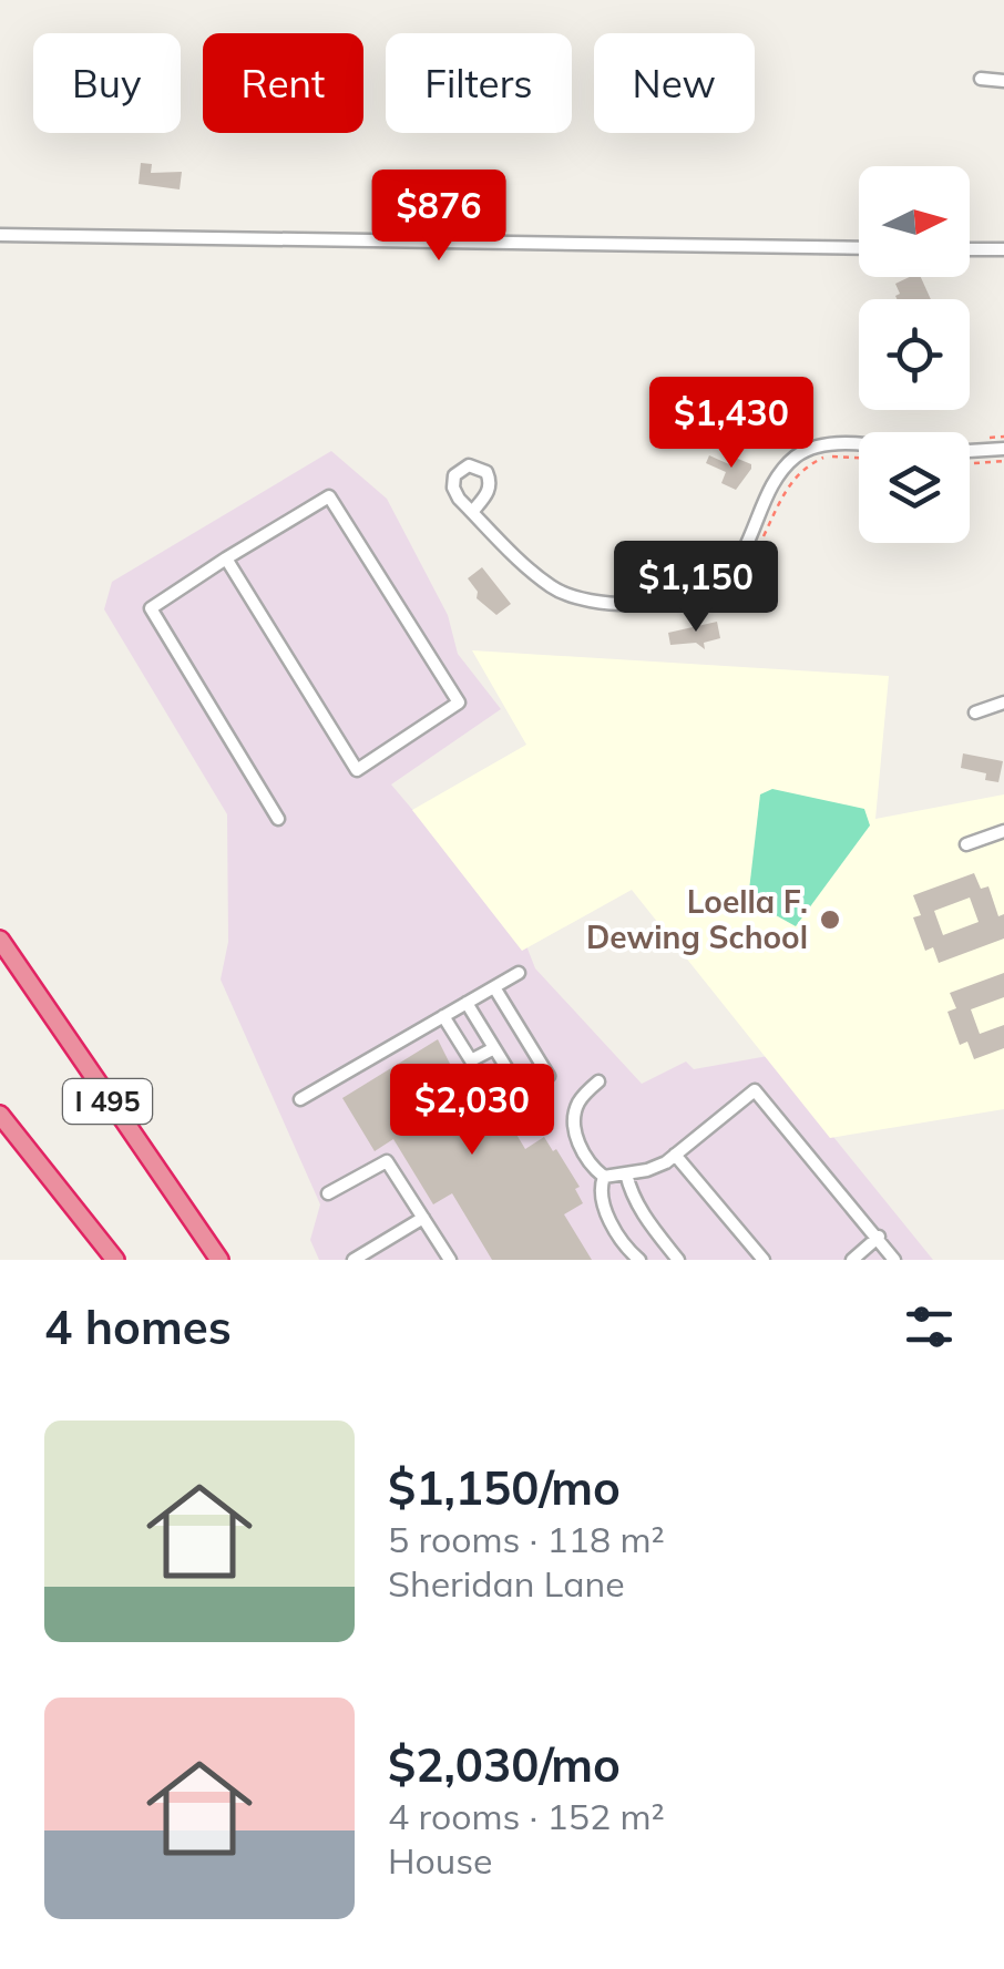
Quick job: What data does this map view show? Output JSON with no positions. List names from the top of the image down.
{
  "streets": {
    "highway": ["I 495"]
  },
  "places": ["Loella F. Dewing School"],
  "north": "right",
  "page": {
    "chip": [
      "Buy",
      "Rent",
      "Filters",
      "New"
    ],
    "price": [
      "$876",
      "$1,430",
      "$1,150",
      "$2,030"
    ],
    "heading": "4 homes",
    "list": [
      {
        "name": "$1,150/mo",
        "note": "5 rooms · 118 m² · Sheridan Lane"
      },
      {
        "name": "$2,030/mo",
        "note": "4 rooms · 152 m² · House"
      }
    ]
  }
}
